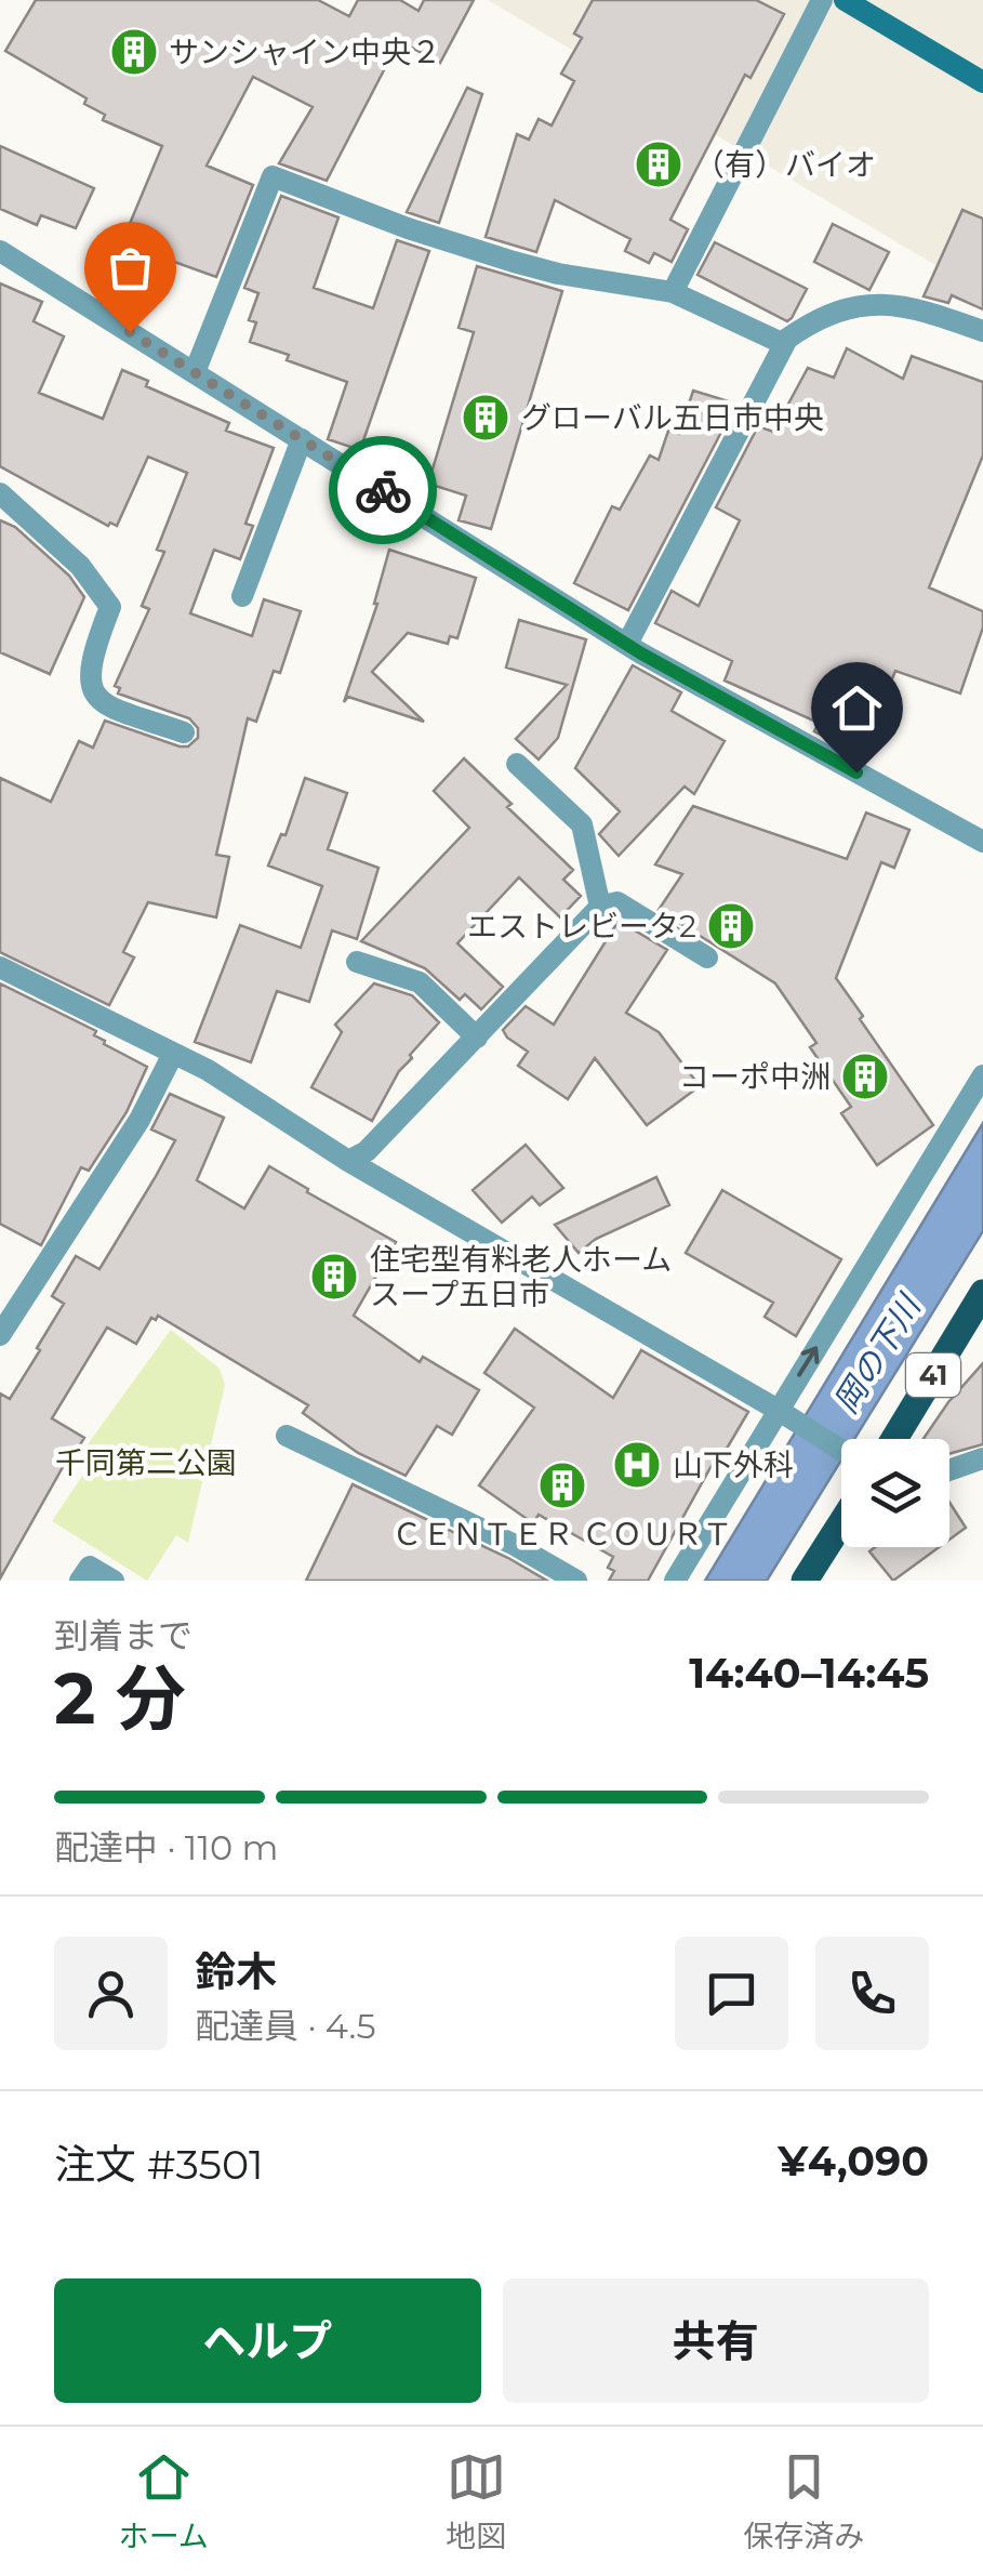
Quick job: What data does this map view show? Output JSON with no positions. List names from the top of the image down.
{
  "streets": {
    "main road": ["41"]
  },
  "water": ["岡の下川"],
  "parks": ["千同第二公園"],
  "places": {
    "building": [
      "サンシャイン中央２",
      "（有）バイオ",
      "グローバル五日市中央",
      "エストレビータ2",
      "コーポ中洲",
      "住宅型有料老人ホーム スープ五日市",
      "ＣＥＮＴＥＲ ＣＯＵＲＴ"
    ],
    "hospital": ["山下外科"]
  },
  "page": {
    "heading": ["2 分", "到着まで", "14:40–14:45"],
    "panel": [
      "鈴木",
      "配達員 · 4.5",
      "注文 #3501",
      "¥4,090"
    ],
    "bar": "配達中 · 110 m",
    "buttons": ["ヘルプ", "共有"],
    "tabs": ["ホーム", "地図", "保存済み"]
  }
}
